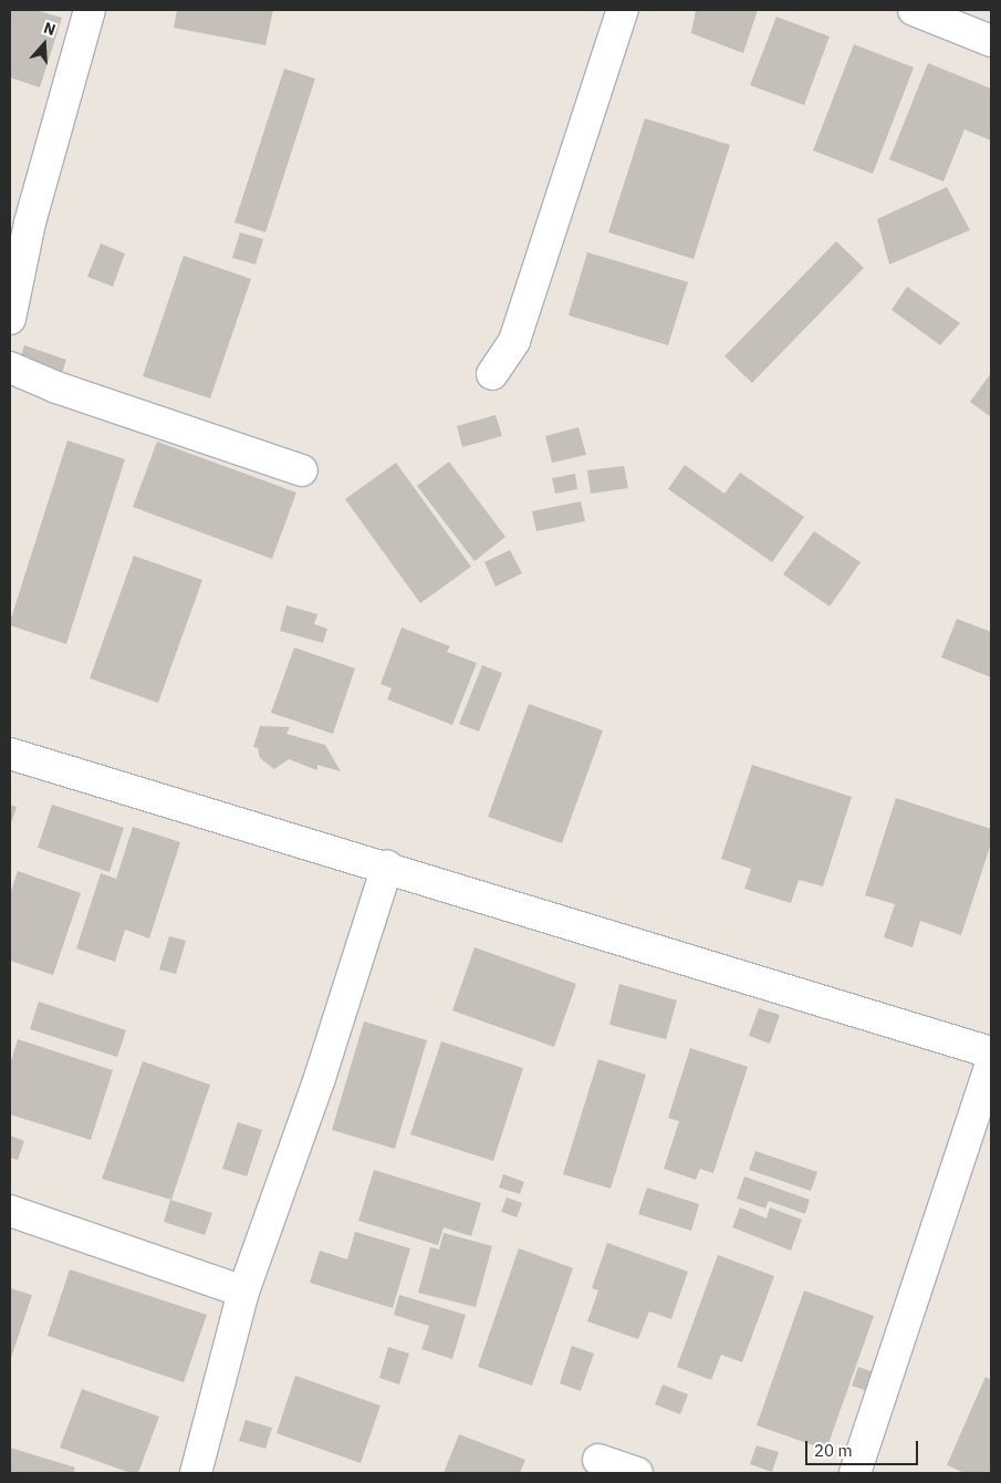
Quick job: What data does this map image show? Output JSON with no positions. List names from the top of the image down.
{
  "scale_bar": "20 m",
  "north": "top"
}
